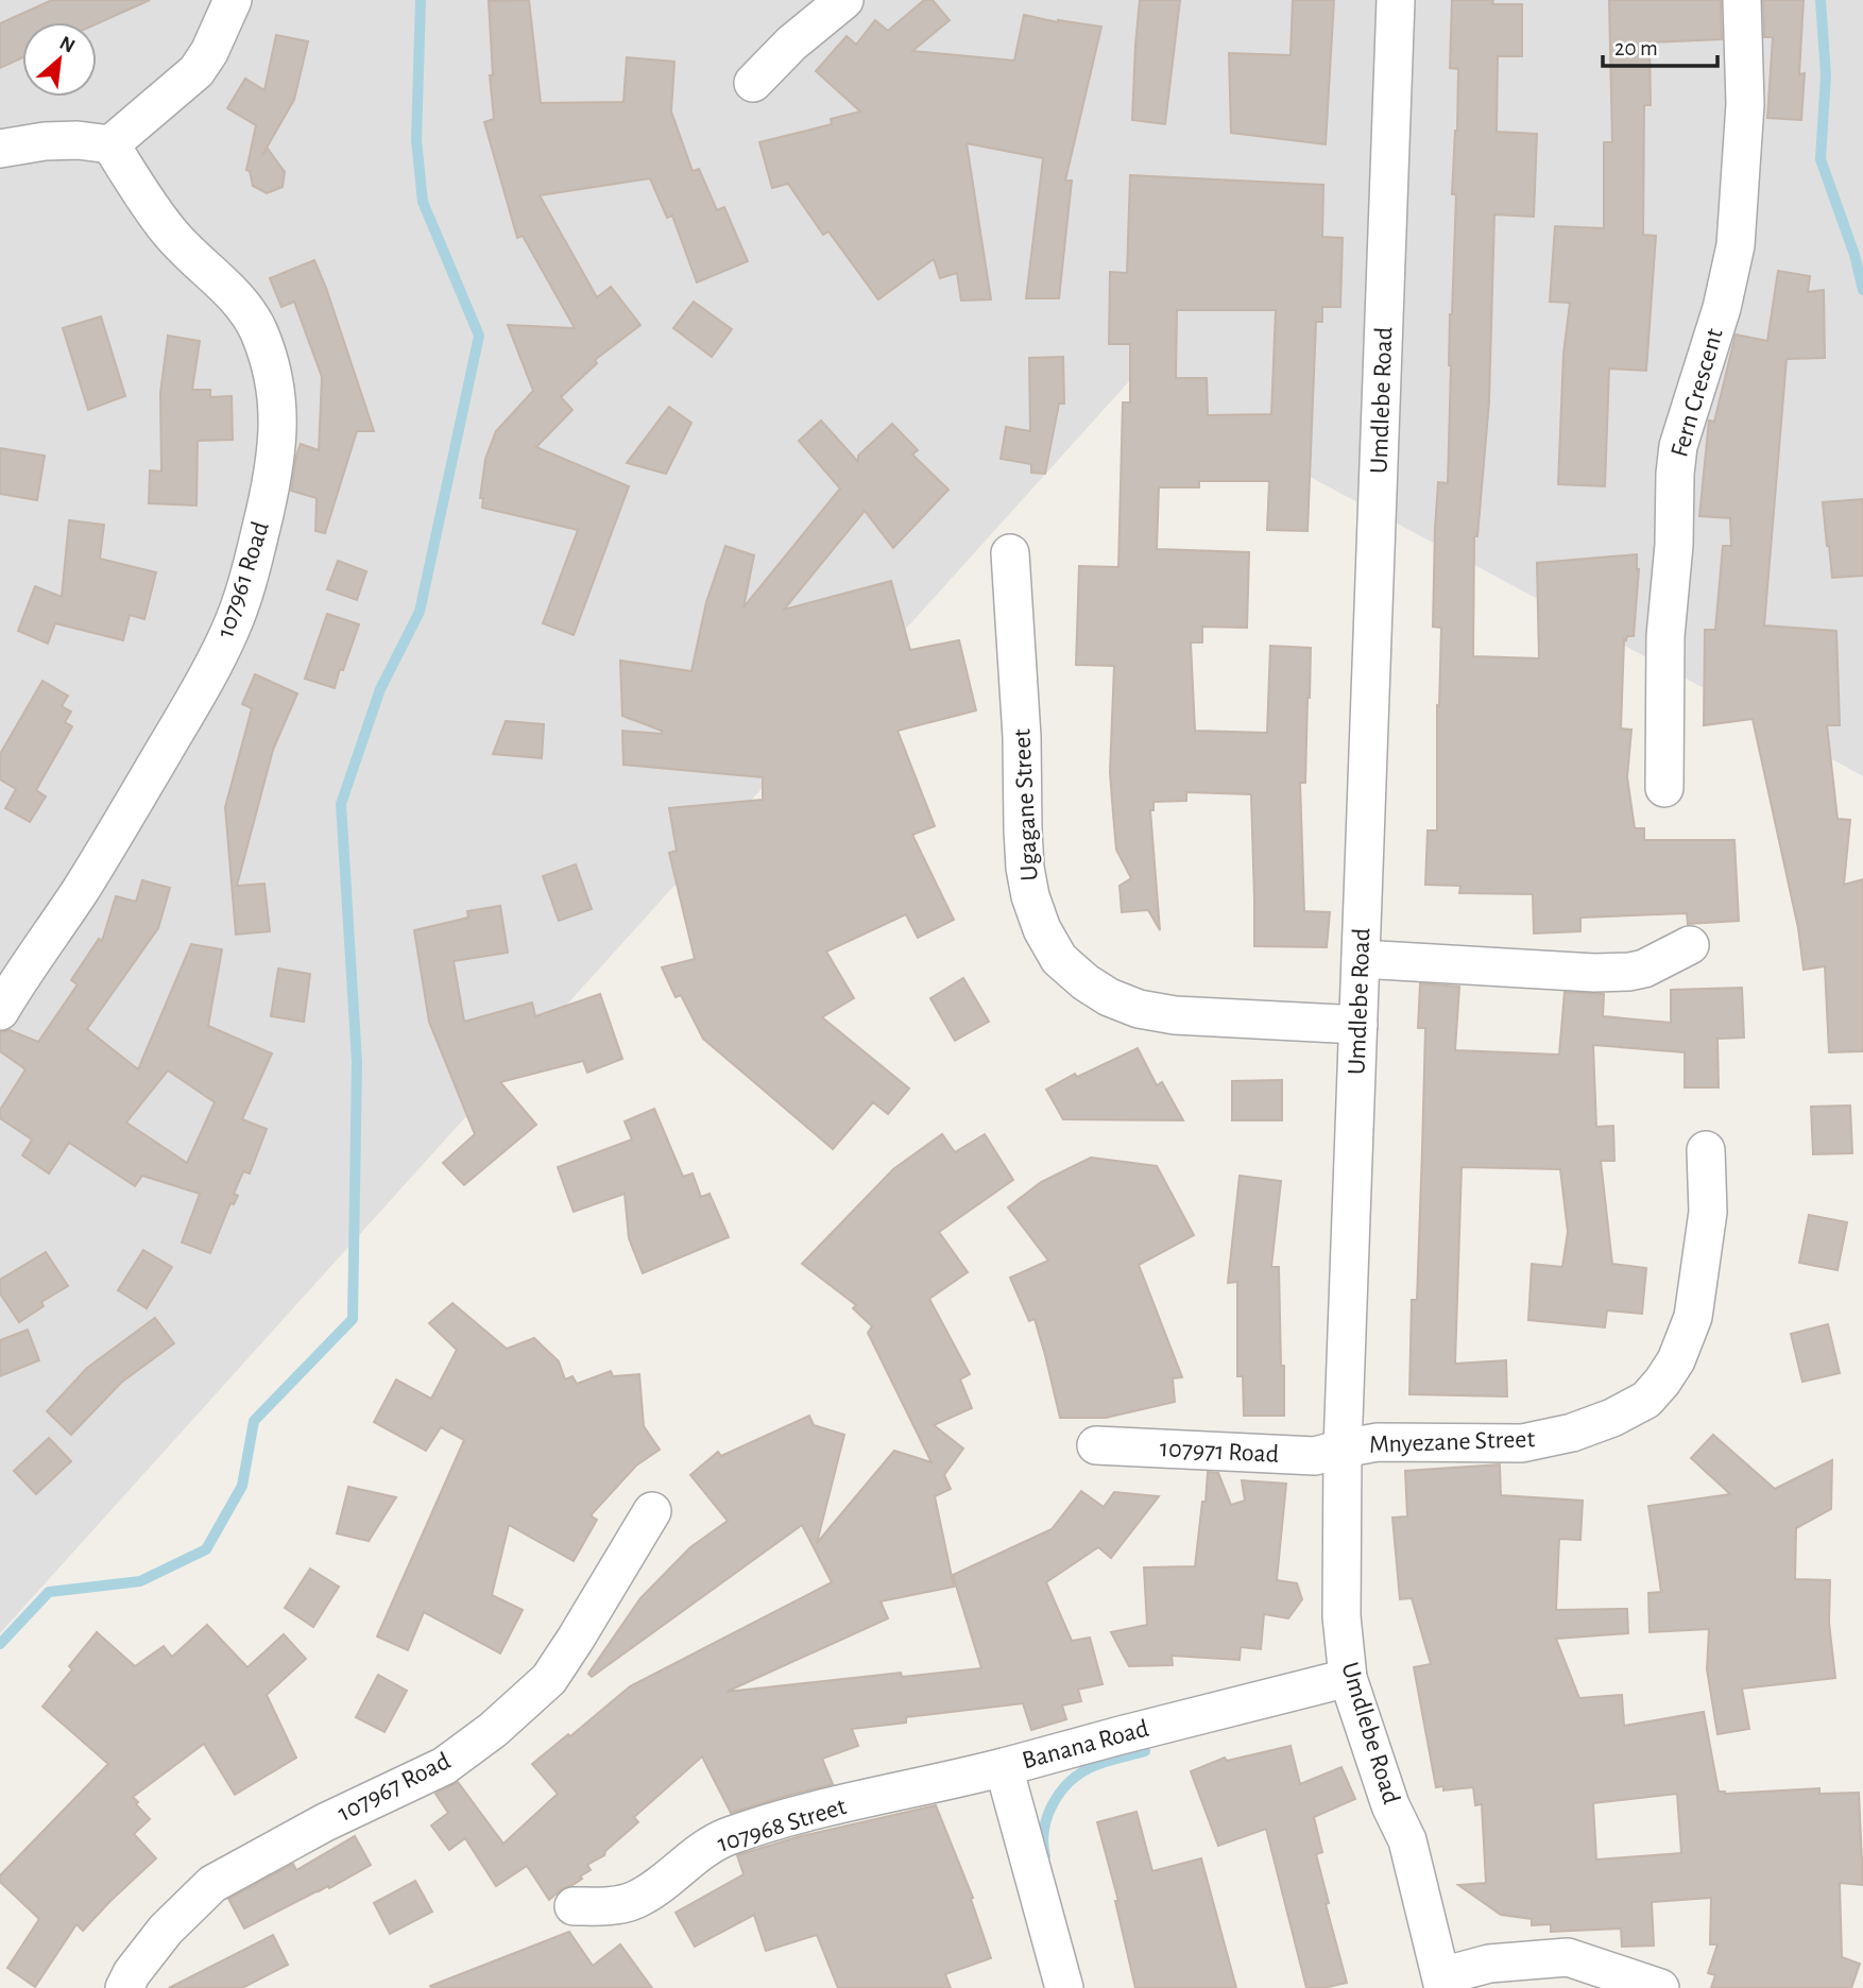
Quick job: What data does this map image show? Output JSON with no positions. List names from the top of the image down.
{
  "streets": {
    "street": [
      "Fern Crescent",
      "Umdlebe Road",
      "107961 Road",
      "Ugagane Street",
      "Mnyezane Street",
      "107971 Road",
      "Banana Road",
      "107967 Road",
      "107968 Street"
    ]
  },
  "crossings": [
    ["Umdlebe Road", "Ugagane Street"],
    ["Umdlebe Road", "Mnyezane Street"],
    ["Umdlebe Road", "107971 Road"],
    ["Umdlebe Road", "Banana Road"],
    ["Mnyezane Street", "107971 Road"],
    ["Banana Road", "107968 Street"]
  ],
  "scale_bar": "20 m",
  "north": "top right"
}
